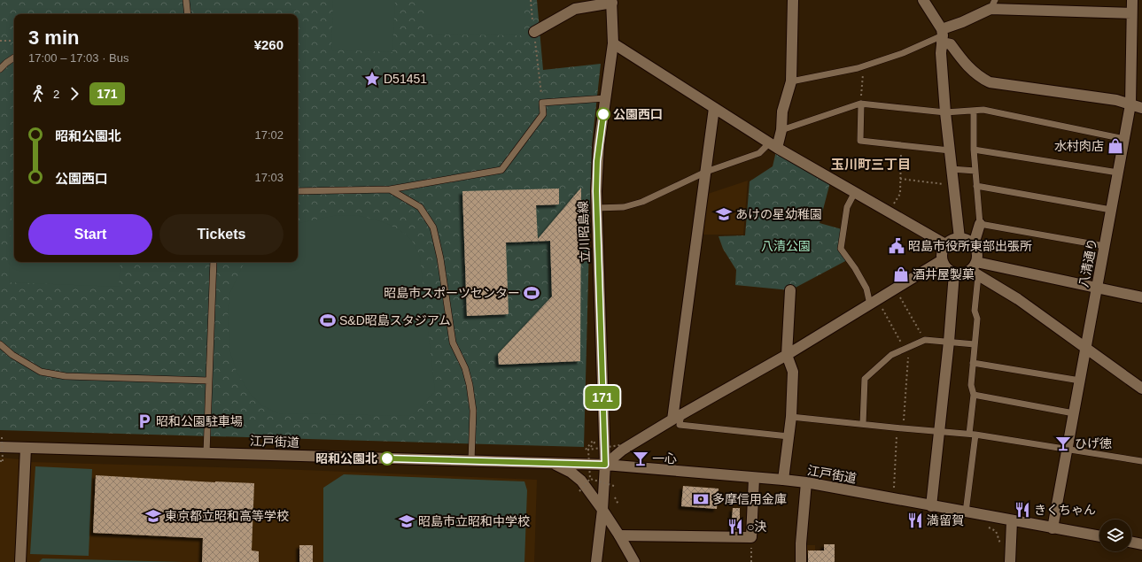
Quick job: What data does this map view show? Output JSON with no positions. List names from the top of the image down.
{
  "streets": {
    "street": ["立川昭島線", "八清通り", "江戸街道"]
  },
  "crossings": [
    ["立川昭島線", "江戸街道"],
    ["八清通り", "江戸街道"]
  ],
  "districts": ["玉川町三丁目"],
  "parks": ["八清公園"],
  "places": {
    "place": ["D51451"],
    "other": ["公園西口", "昭和公園北"],
    "shop": ["水村肉店", "酒井屋製菓"],
    "school or university": ["あけの星幼稚園", "東京都立昭和高等学校", "昭島市立昭和中学校"],
    "public building": ["昭島市役所東部出張所"],
    "sports": ["昭島市スポーツセンター", "S&D昭島スタジアム"],
    "parking": ["昭和公園駐車場"],
    "bar": ["ひげ徳", "一心"],
    "bank": ["多摩信用金庫"],
    "restaurant": ["きくちゃん", "満留賀", "○決"]
  },
  "lines": ["bus line 171"],
  "page": {
    "on_map": "171",
    "heading": ["3 min", "17:00 – 17:03 · Bus", "¥260"],
    "legs": ["2", "171"],
    "list": [
      {
        "name": "昭和公園北",
        "value": "17:02"
      },
      {
        "name": "公園西口",
        "value": "17:03"
      }
    ],
    "buttons": ["Start", "Tickets"]
  }
}
